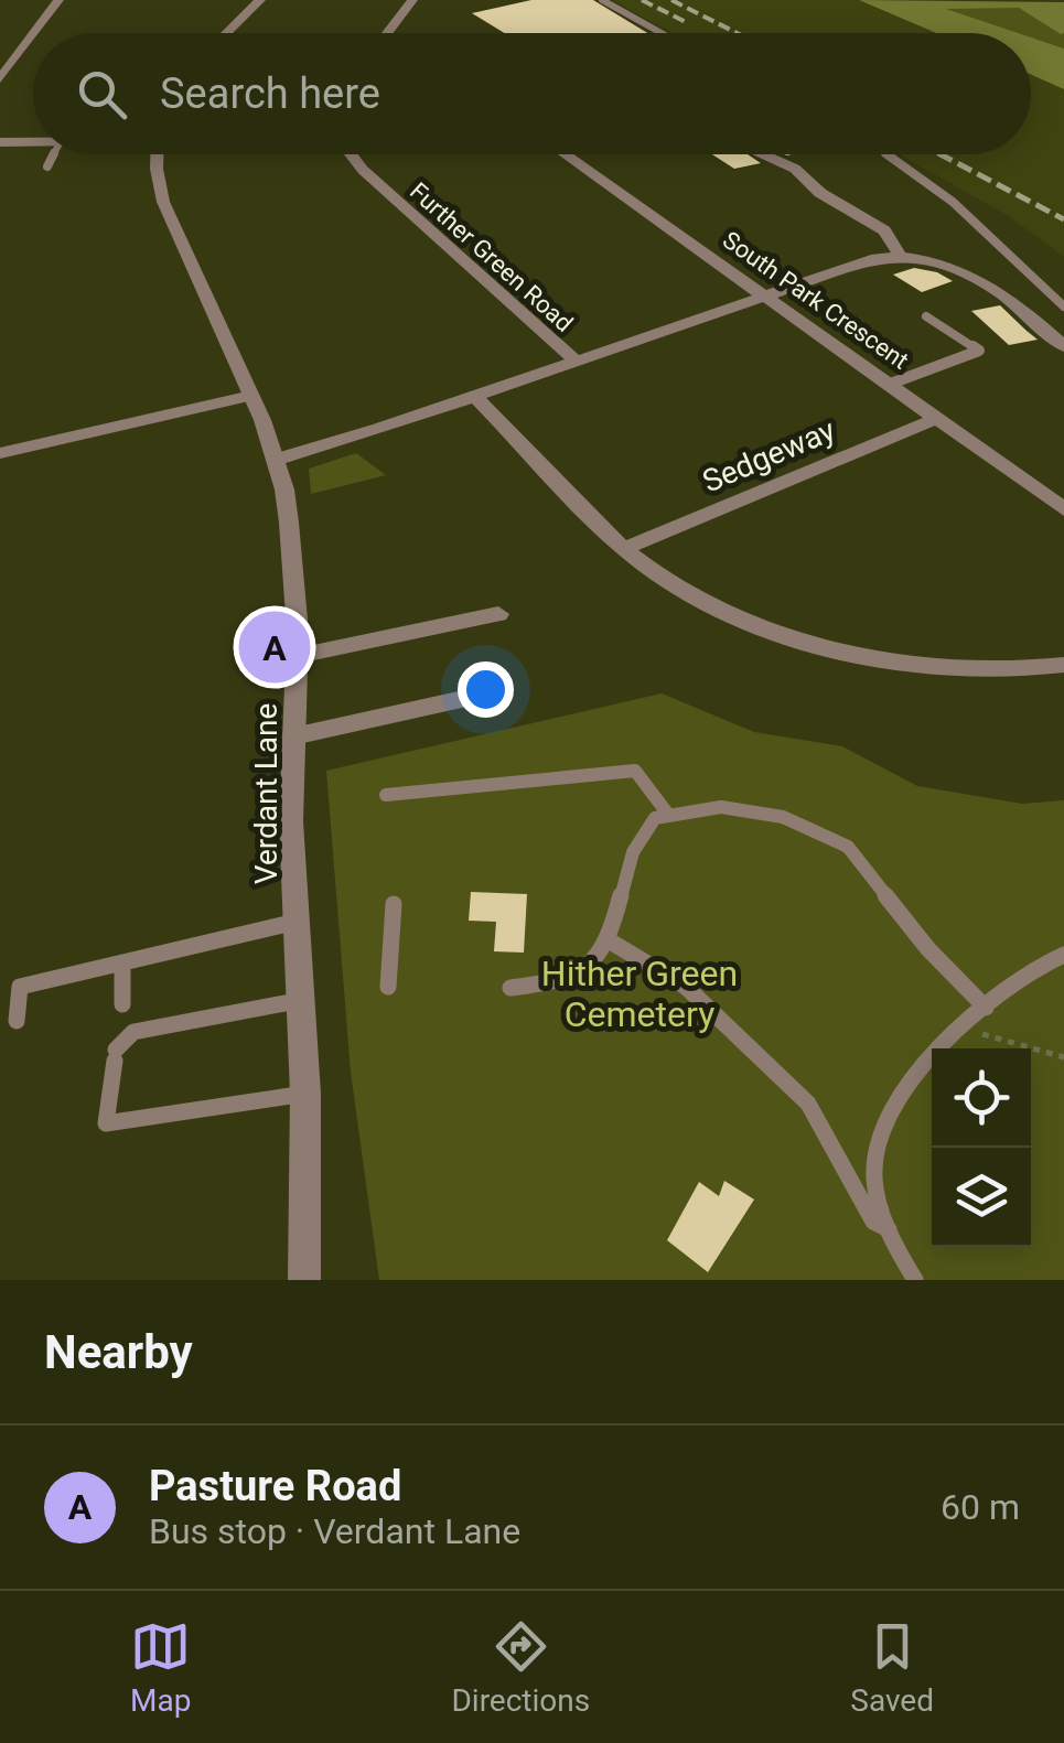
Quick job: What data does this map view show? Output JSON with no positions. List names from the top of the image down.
{
  "streets": {
    "street": [
      "Further Green Road",
      "South Park Crescent",
      "Sedgeway",
      "Verdant Lane"
    ]
  },
  "crossings": [
    ["South Park Crescent", "Sedgeway"]
  ],
  "parks": ["Hither Green Cemetery"],
  "page": {
    "search": "Search here",
    "pins": "A",
    "heading": "Nearby",
    "list": [
      {
        "mark": "A",
        "name": "Pasture Road",
        "note": "Bus stop · Verdant Lane",
        "value": "60 m"
      }
    ],
    "nav": ["Map", "Directions", "Saved"]
  }
}
